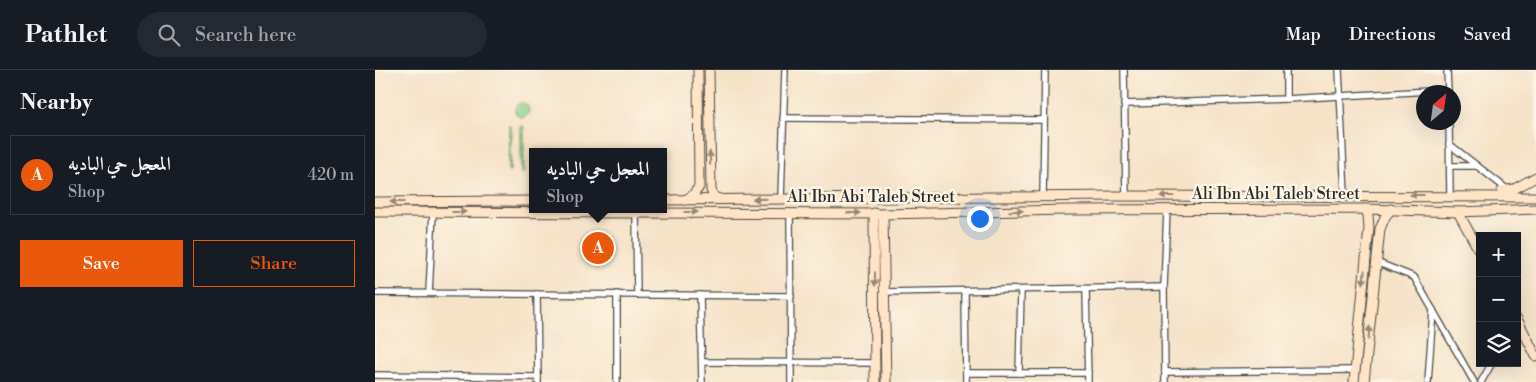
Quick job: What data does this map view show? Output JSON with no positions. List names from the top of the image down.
{
  "streets": {
    "street": ["Ali Ibn Abi Taleb Street"]
  },
  "north": "top right",
  "page": {
    "header": "Pathlet",
    "search": "Search here",
    "nav": ["Map", "Directions", "Saved"],
    "heading": "Nearby",
    "list": [
      {
        "mark": "A",
        "name": "المعجل حي الباديه",
        "note": "Shop",
        "value": "420 m"
      }
    ],
    "popup": ["المعجل حي الباديه", "Shop"],
    "buttons": ["Save", "Share"],
    "pins": "A",
    "map_buttons": ["+", "−"]
  }
}
